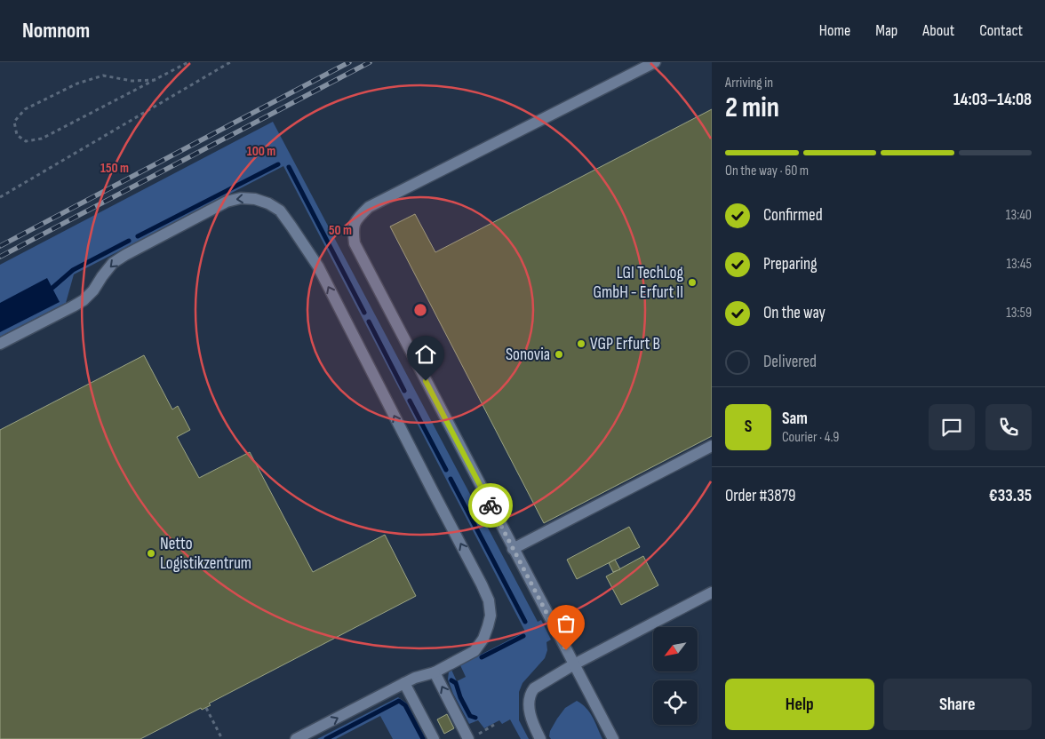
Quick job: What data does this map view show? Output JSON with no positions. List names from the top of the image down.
{
  "places": [
    "LGI TechLog GmbH - Erfurt II",
    "VGP Erfurt B",
    "Sonovia",
    "Netto Logistikzentrum"
  ],
  "north": "bottom left",
  "page": {
    "header": "Nomnom",
    "nav": [
      "Home",
      "Map",
      "About",
      "Contact"
    ],
    "heading": ["2 min", "Arriving in", "14:03–14:08"],
    "panel": [
      "Sam",
      "Courier · 4.9",
      "Order #3879",
      "€33.35"
    ],
    "bar": "On the way · 60 m",
    "list": [
      ["Confirmed", "13:40"],
      ["Preparing", "13:45"],
      ["On the way", "13:59"],
      "Delivered"
    ],
    "round": "S",
    "buttons": ["Help", "Share"]
  },
  "rings": ["100 m", "150 m", "50 m"]
}
